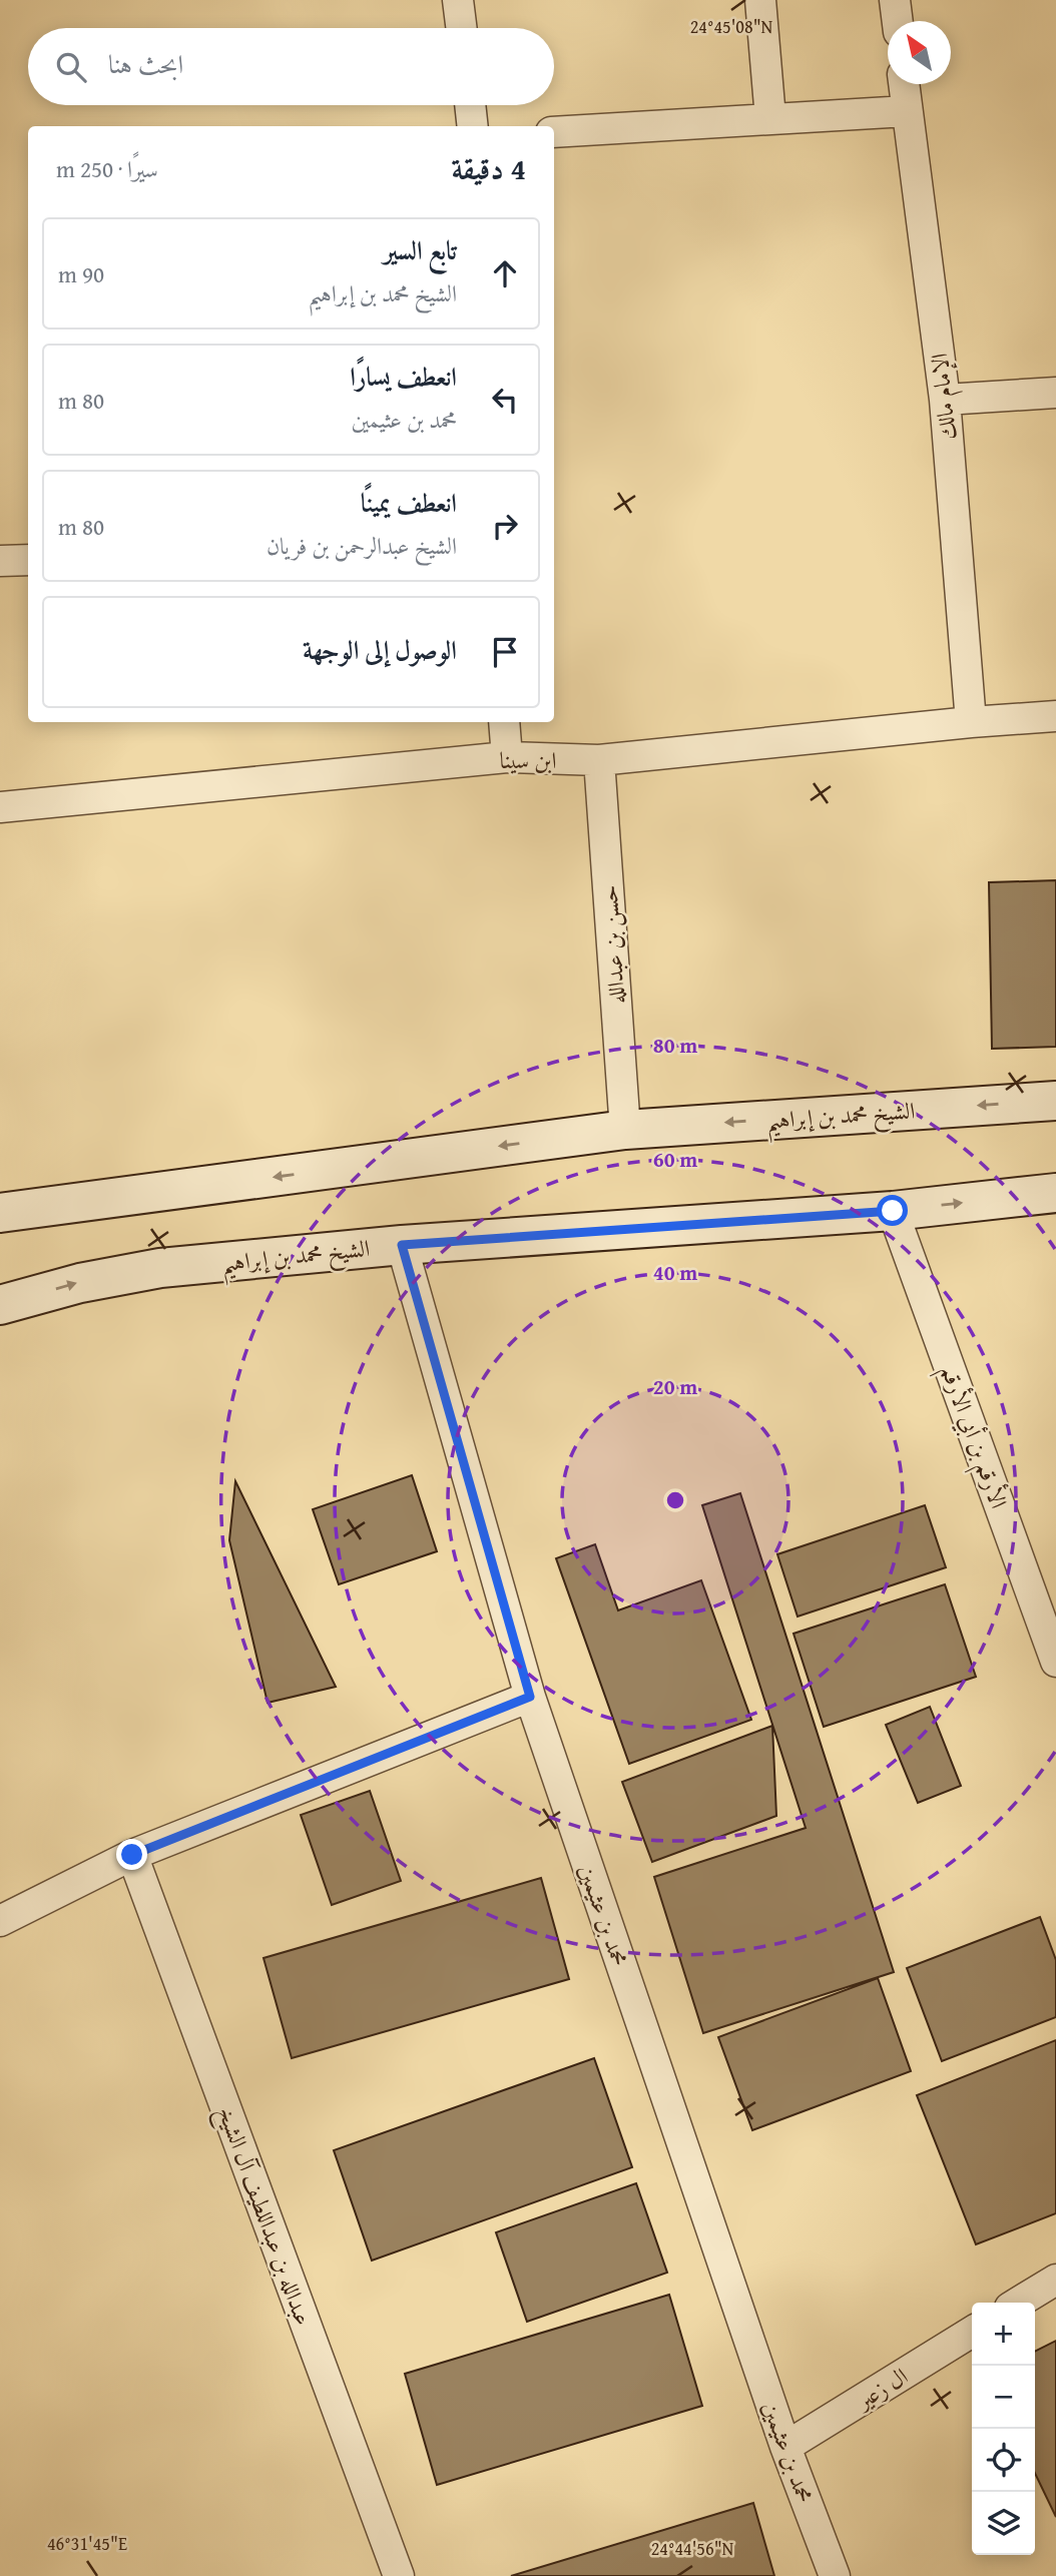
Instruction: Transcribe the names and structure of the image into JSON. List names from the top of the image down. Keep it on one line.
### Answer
{"streets":{"street":["الإمام مالك","ابن سينا","حسن بن عبدالله","الشيخ محمد بن إبراهيم","الأرقم بن أبي الأرقم","محمد بن عثيمين","عبدالله بن عبداللطيف آل الشيخ","ال زعير"]},"crossings":[["الإمام مالك","ابن سينا"],["ابن سينا","حسن بن عبدالله"],["حسن بن عبدالله","الشيخ محمد بن إبراهيم"],["الشيخ محمد بن إبراهيم","الأرقم بن أبي الأرقم"],["الشيخ محمد بن إبراهيم","محمد بن عثيمين"],["محمد بن عثيمين","ال زعير"]],"north":"top left","page":{"search":"ابحث هنا","heading":["4 دقيقة","سيرًا · 250 m"],"list":[["تابع السير","الشيخ محمد بن إبراهيم","90 m"],["انعطف يسارًا","محمد بن عثيمين","80 m"],["انعطف يمينًا","الشيخ عبدالرحمن بن فريان","80 m"],"الوصول إلى الوجهة"],"map_buttons":["+","−"]},"coordinates":["24°45'08\"N","46°31'45\"E","24°44'56\"N"],"rings":["80 m","60 m","40 m","20 m"]}
